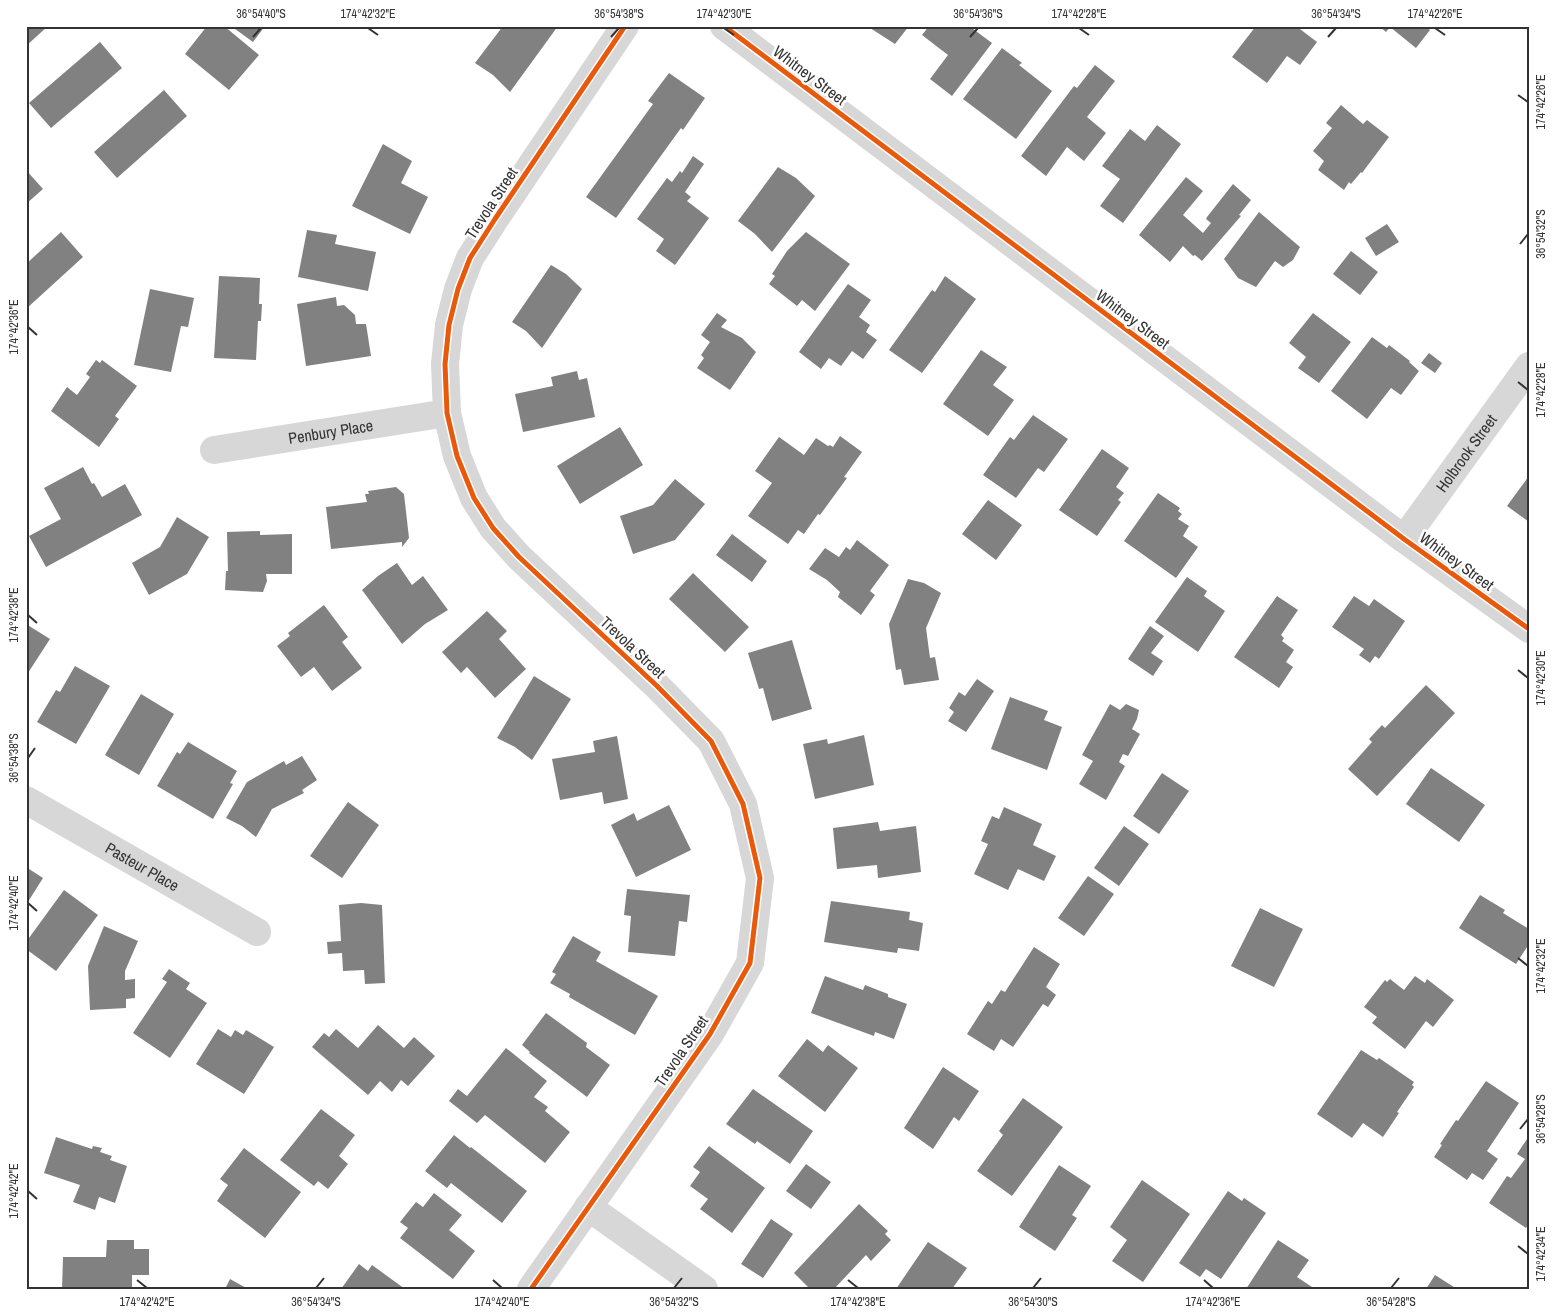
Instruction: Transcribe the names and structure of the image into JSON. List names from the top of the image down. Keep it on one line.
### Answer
{"streets":{"street":["Whitney Street","Trevola Street","Penbury Place","Holbrook Street","Pasteur Place"]},"crossings":[["Whitney Street","Holbrook Street"],["Trevola Street","Penbury Place"]],"coordinates":["36°54'40\"S","174°42'32\"E","36°54'38\"S","174°42'30\"E","36°54'36\"S","174°42'28\"E","36°54'34\"S","174°42'26\"E","36°54'32\"S","174°42'36\"E","174°42'38\"E","174°42'40\"E","36°54'28\"S","174°42'42\"E","174°42'34\"E","36°54'30\"S"]}
